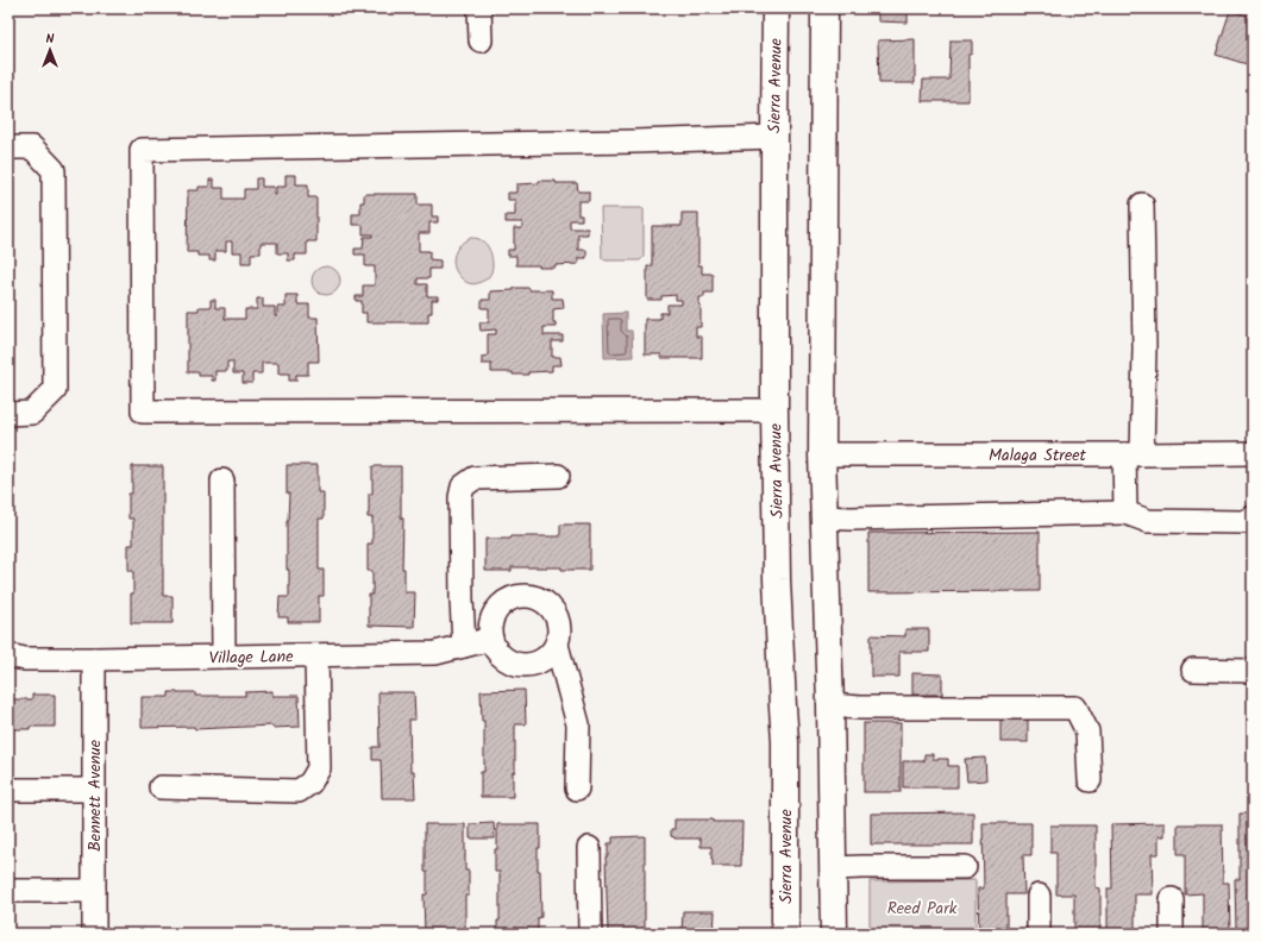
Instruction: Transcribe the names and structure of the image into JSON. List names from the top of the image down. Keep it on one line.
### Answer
{"streets":{"main road":["Sierra Avenue"],"street":["Malaga Street","Village Lane","Bennett Avenue"]},"crossings":[["Village Lane","Bennett Avenue"]],"parks":["Reed Park"],"north":"top"}
